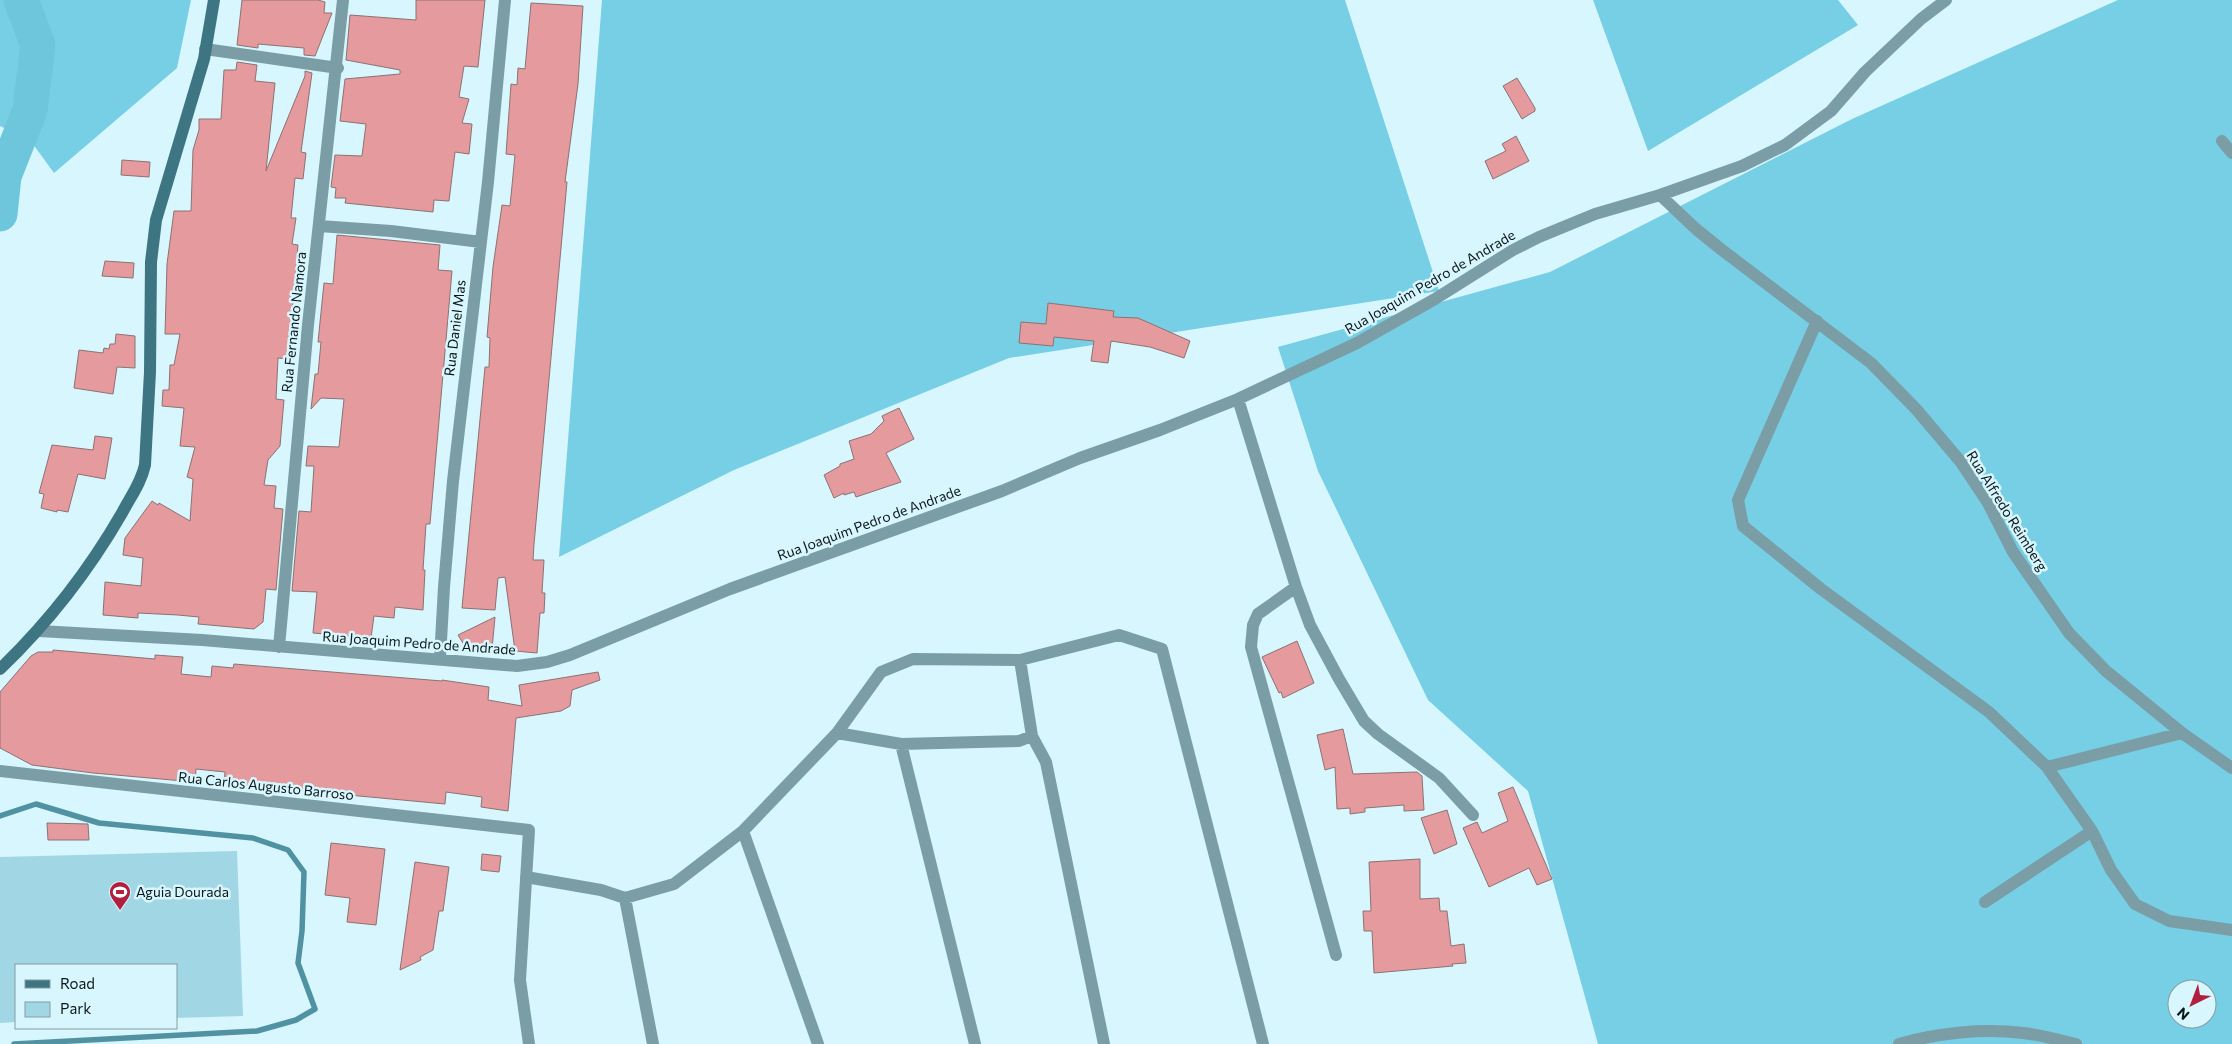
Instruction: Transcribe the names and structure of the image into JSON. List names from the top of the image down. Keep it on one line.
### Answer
{"streets":{"street":["Rua Joaquim Pedro de Andrade","Rua Fernando Namora","Rua Daniel Mas","Rua Alfredo Reimberg","Rua Carlos Augusto Barroso"]},"crossings":[["Rua Joaquim Pedro de Andrade","Rua Fernando Namora"],["Rua Joaquim Pedro de Andrade","Rua Daniel Mas"],["Rua Joaquim Pedro de Andrade","Rua Alfredo Reimberg"]],"places":{"sports":["Aguia Dourada"]},"legend":["Road","Park"],"north":"bottom left"}
